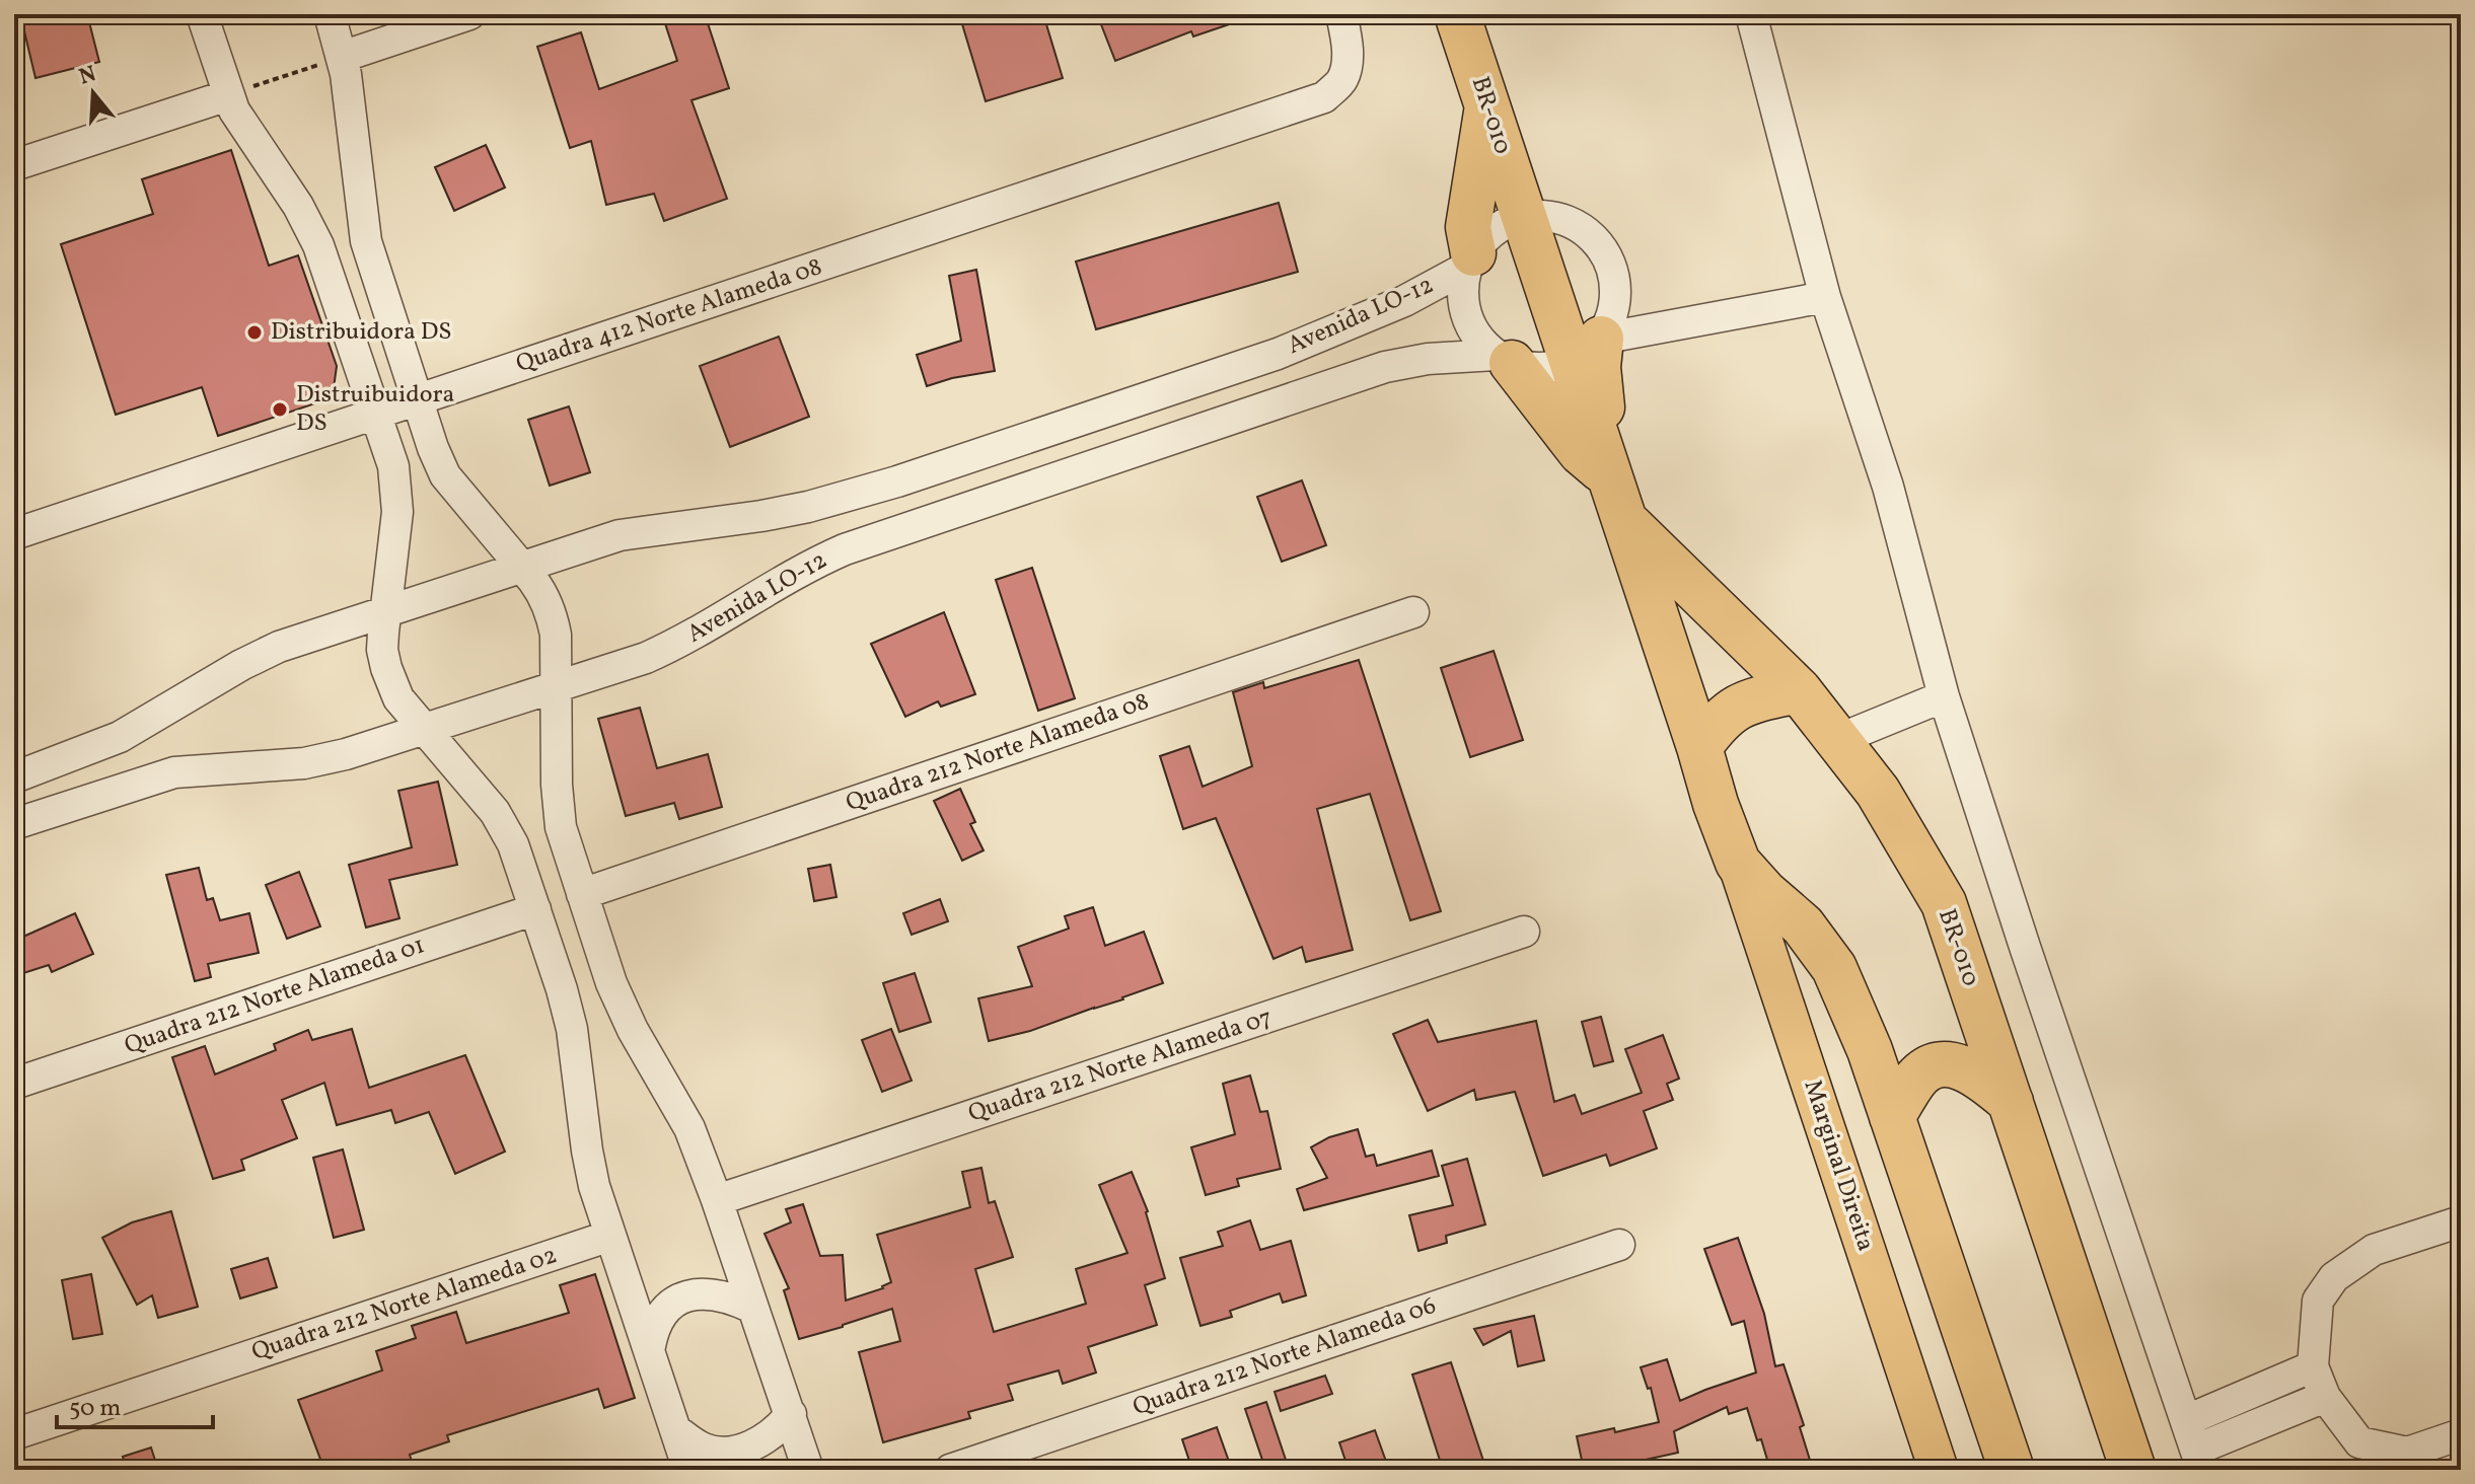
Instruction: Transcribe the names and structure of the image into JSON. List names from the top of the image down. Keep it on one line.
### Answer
{"streets":{"highway":["BR-010"],"main road":["Marginal Direita"],"street":["Quadra 412 Norte Alameda 08","Avenida LO-12","Quadra 212 Norte Alameda 08","Quadra 212 Norte Alameda 01","Quadra 212 Norte Alameda 07","Quadra 212 Norte Alameda 02","Quadra 212 Norte Alameda 06"]},"crossings":[["BR-010","Avenida LO-12"]],"places":["Distribuidora DS","Distruibuidora DS"],"scale_bar":"50 m","north":"top"}
